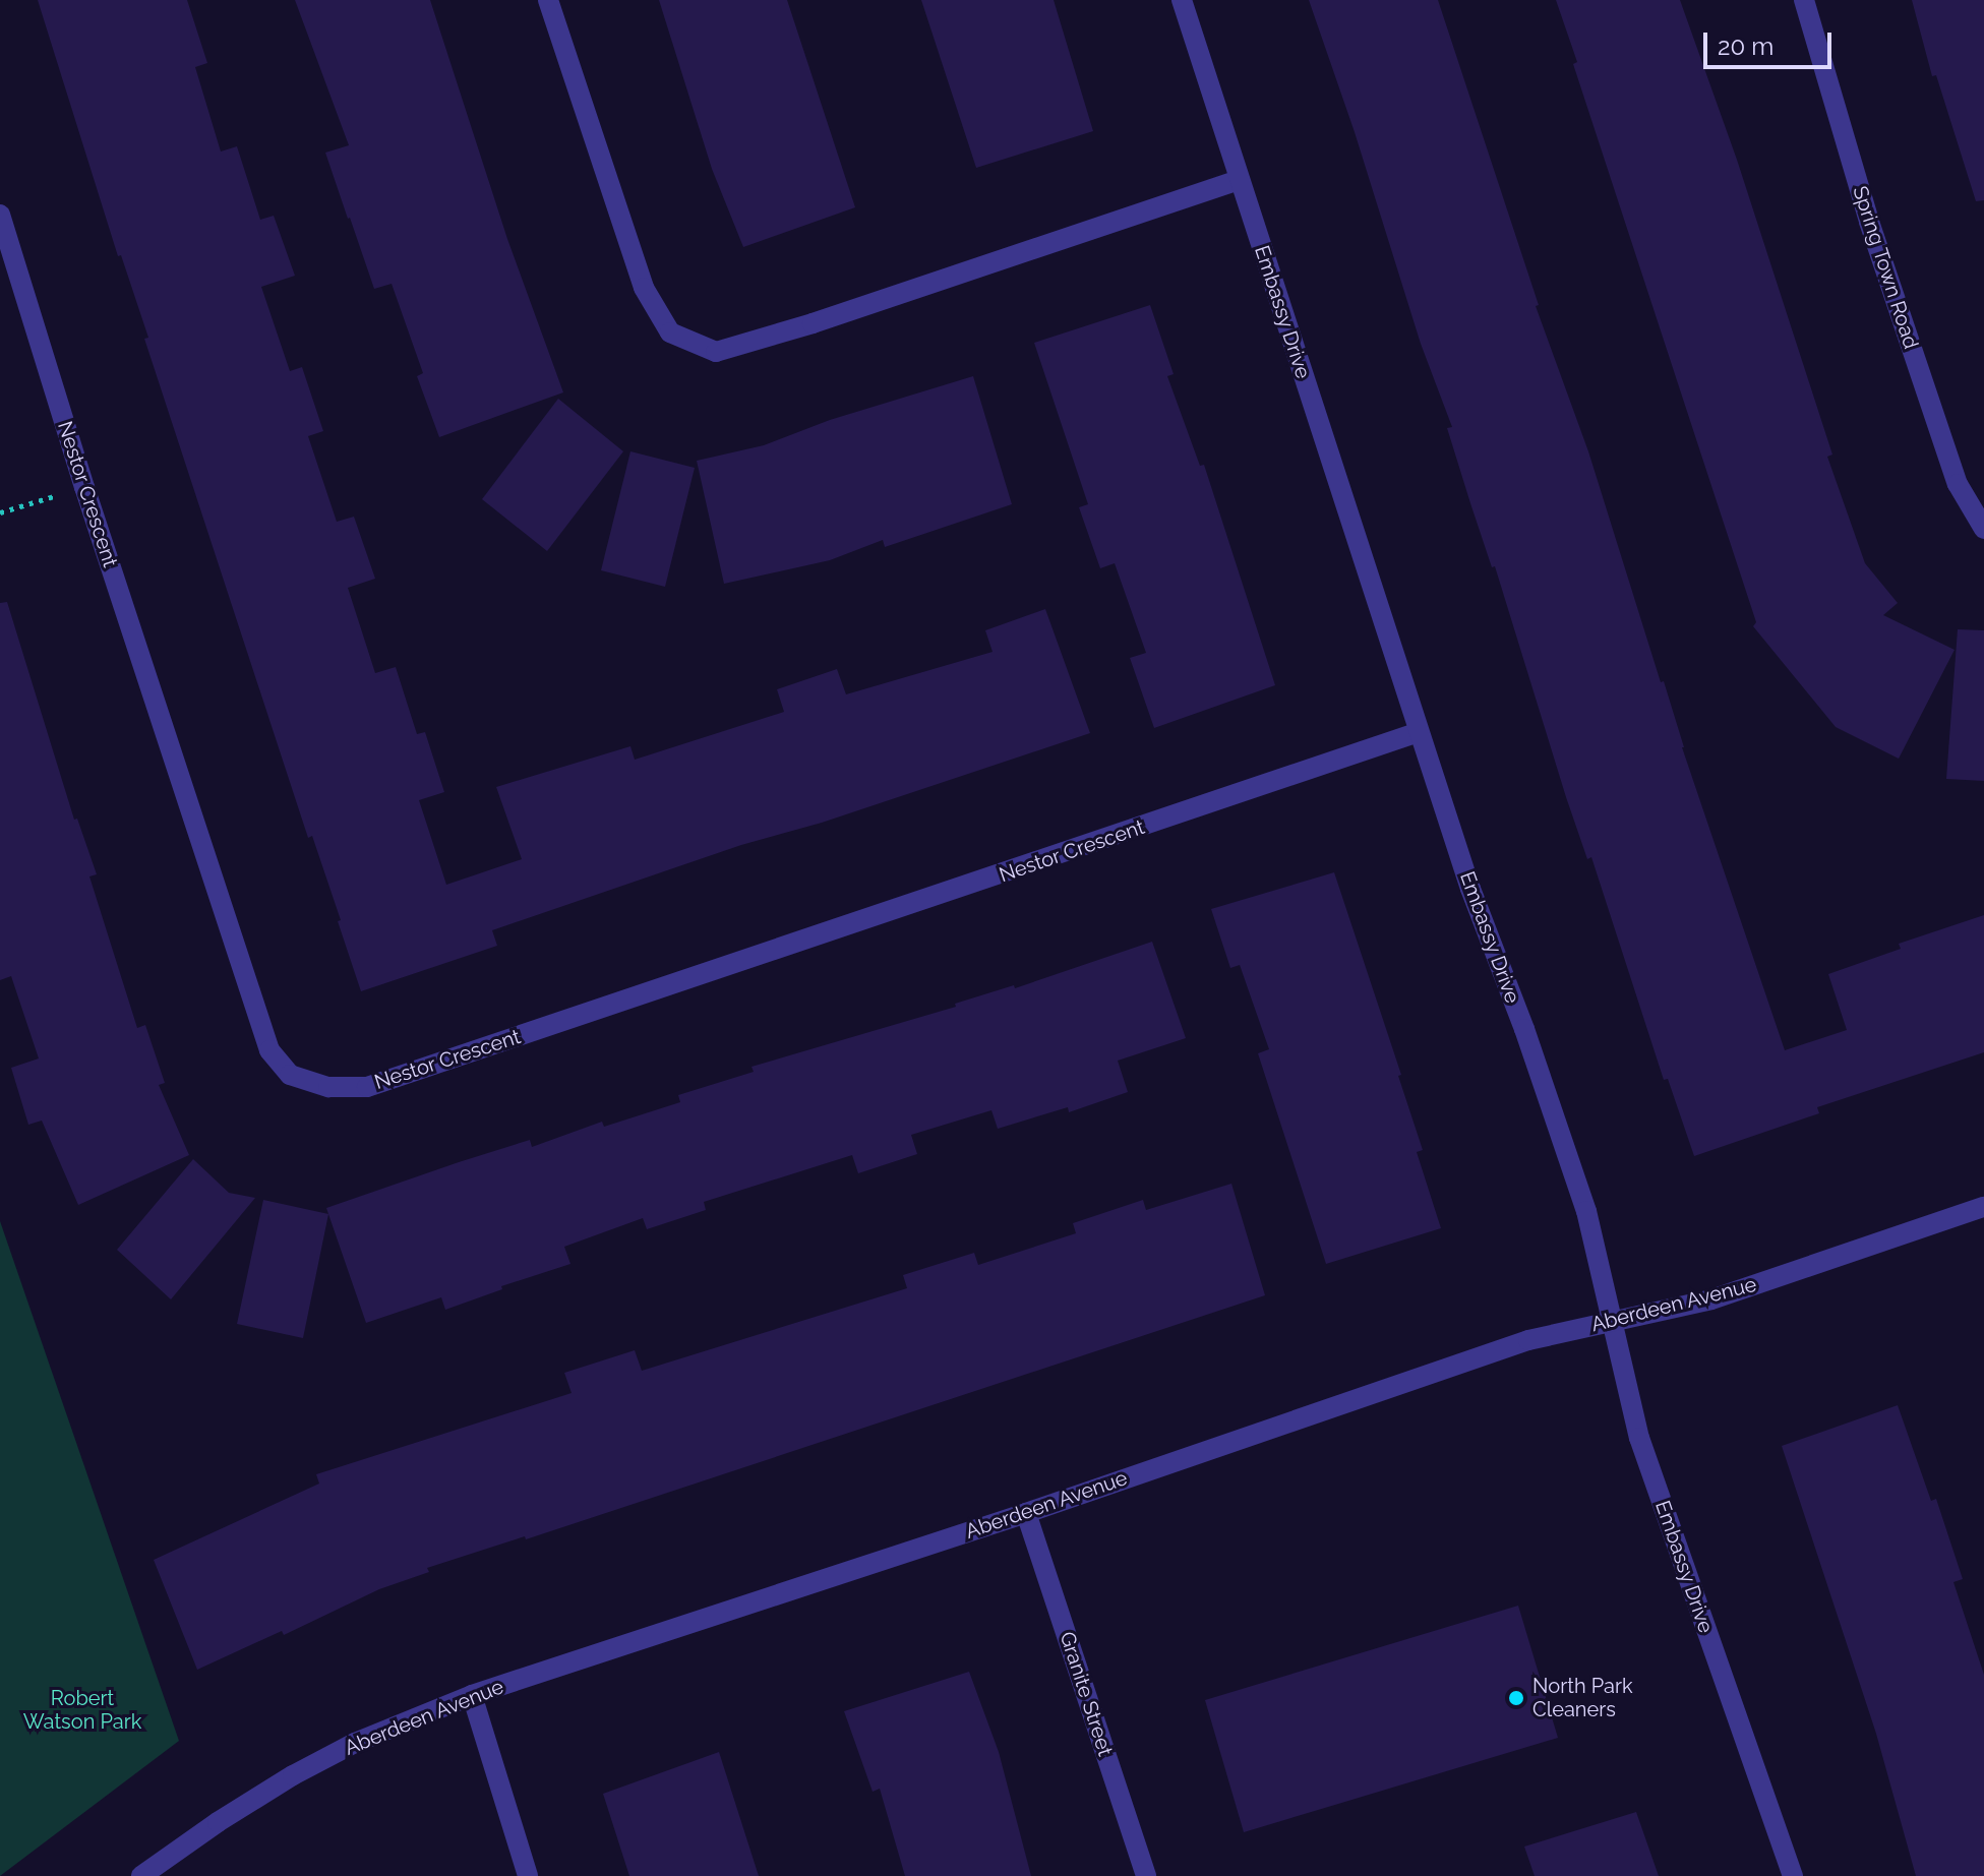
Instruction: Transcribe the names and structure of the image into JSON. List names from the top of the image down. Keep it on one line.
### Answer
{"streets":{"street":["Spring Town Road","Embassy Drive","Nestor Crescent","Aberdeen Avenue","Granite Street"]},"crossings":[["Embassy Drive","Nestor Crescent"],["Embassy Drive","Aberdeen Avenue"],["Aberdeen Avenue","Granite Street"]],"parks":["Robert Watson Park"],"places":["North Park Cleaners"],"scale_bar":"20 m"}
